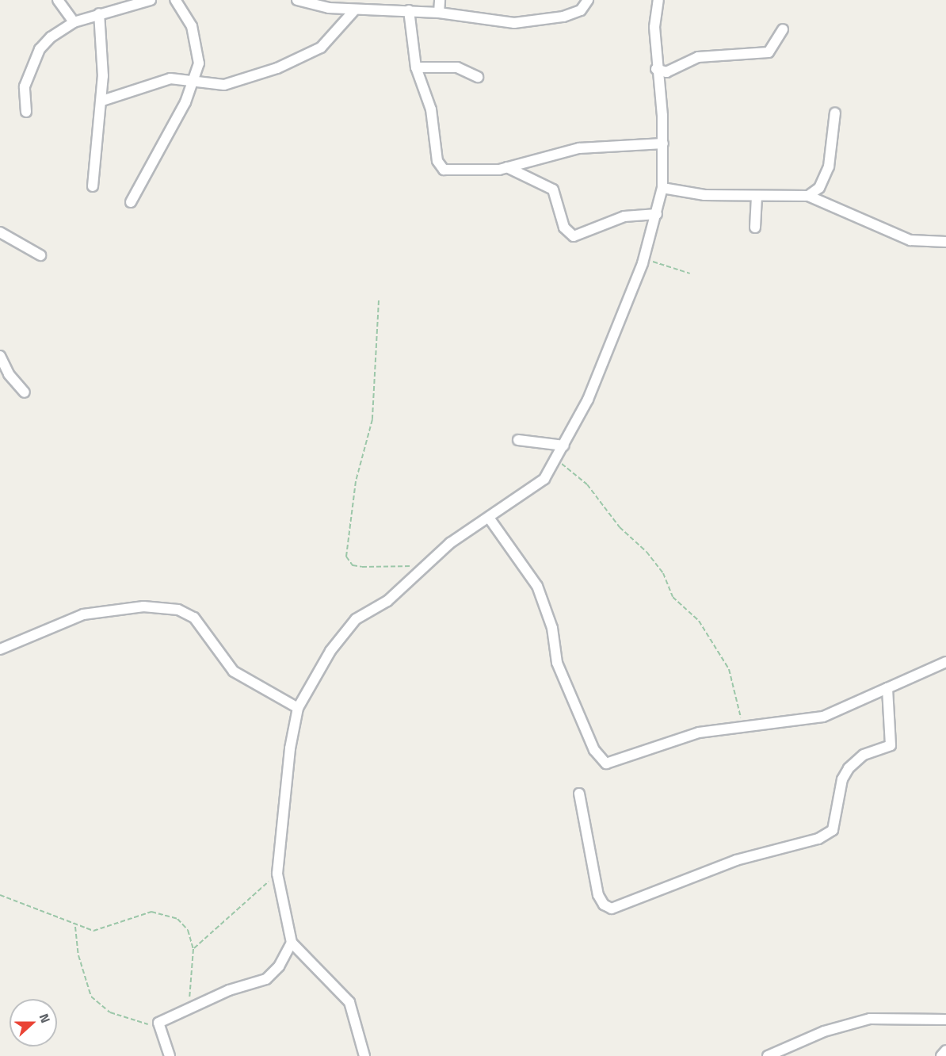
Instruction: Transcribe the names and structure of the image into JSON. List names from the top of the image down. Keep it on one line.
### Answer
{"north":"right"}
